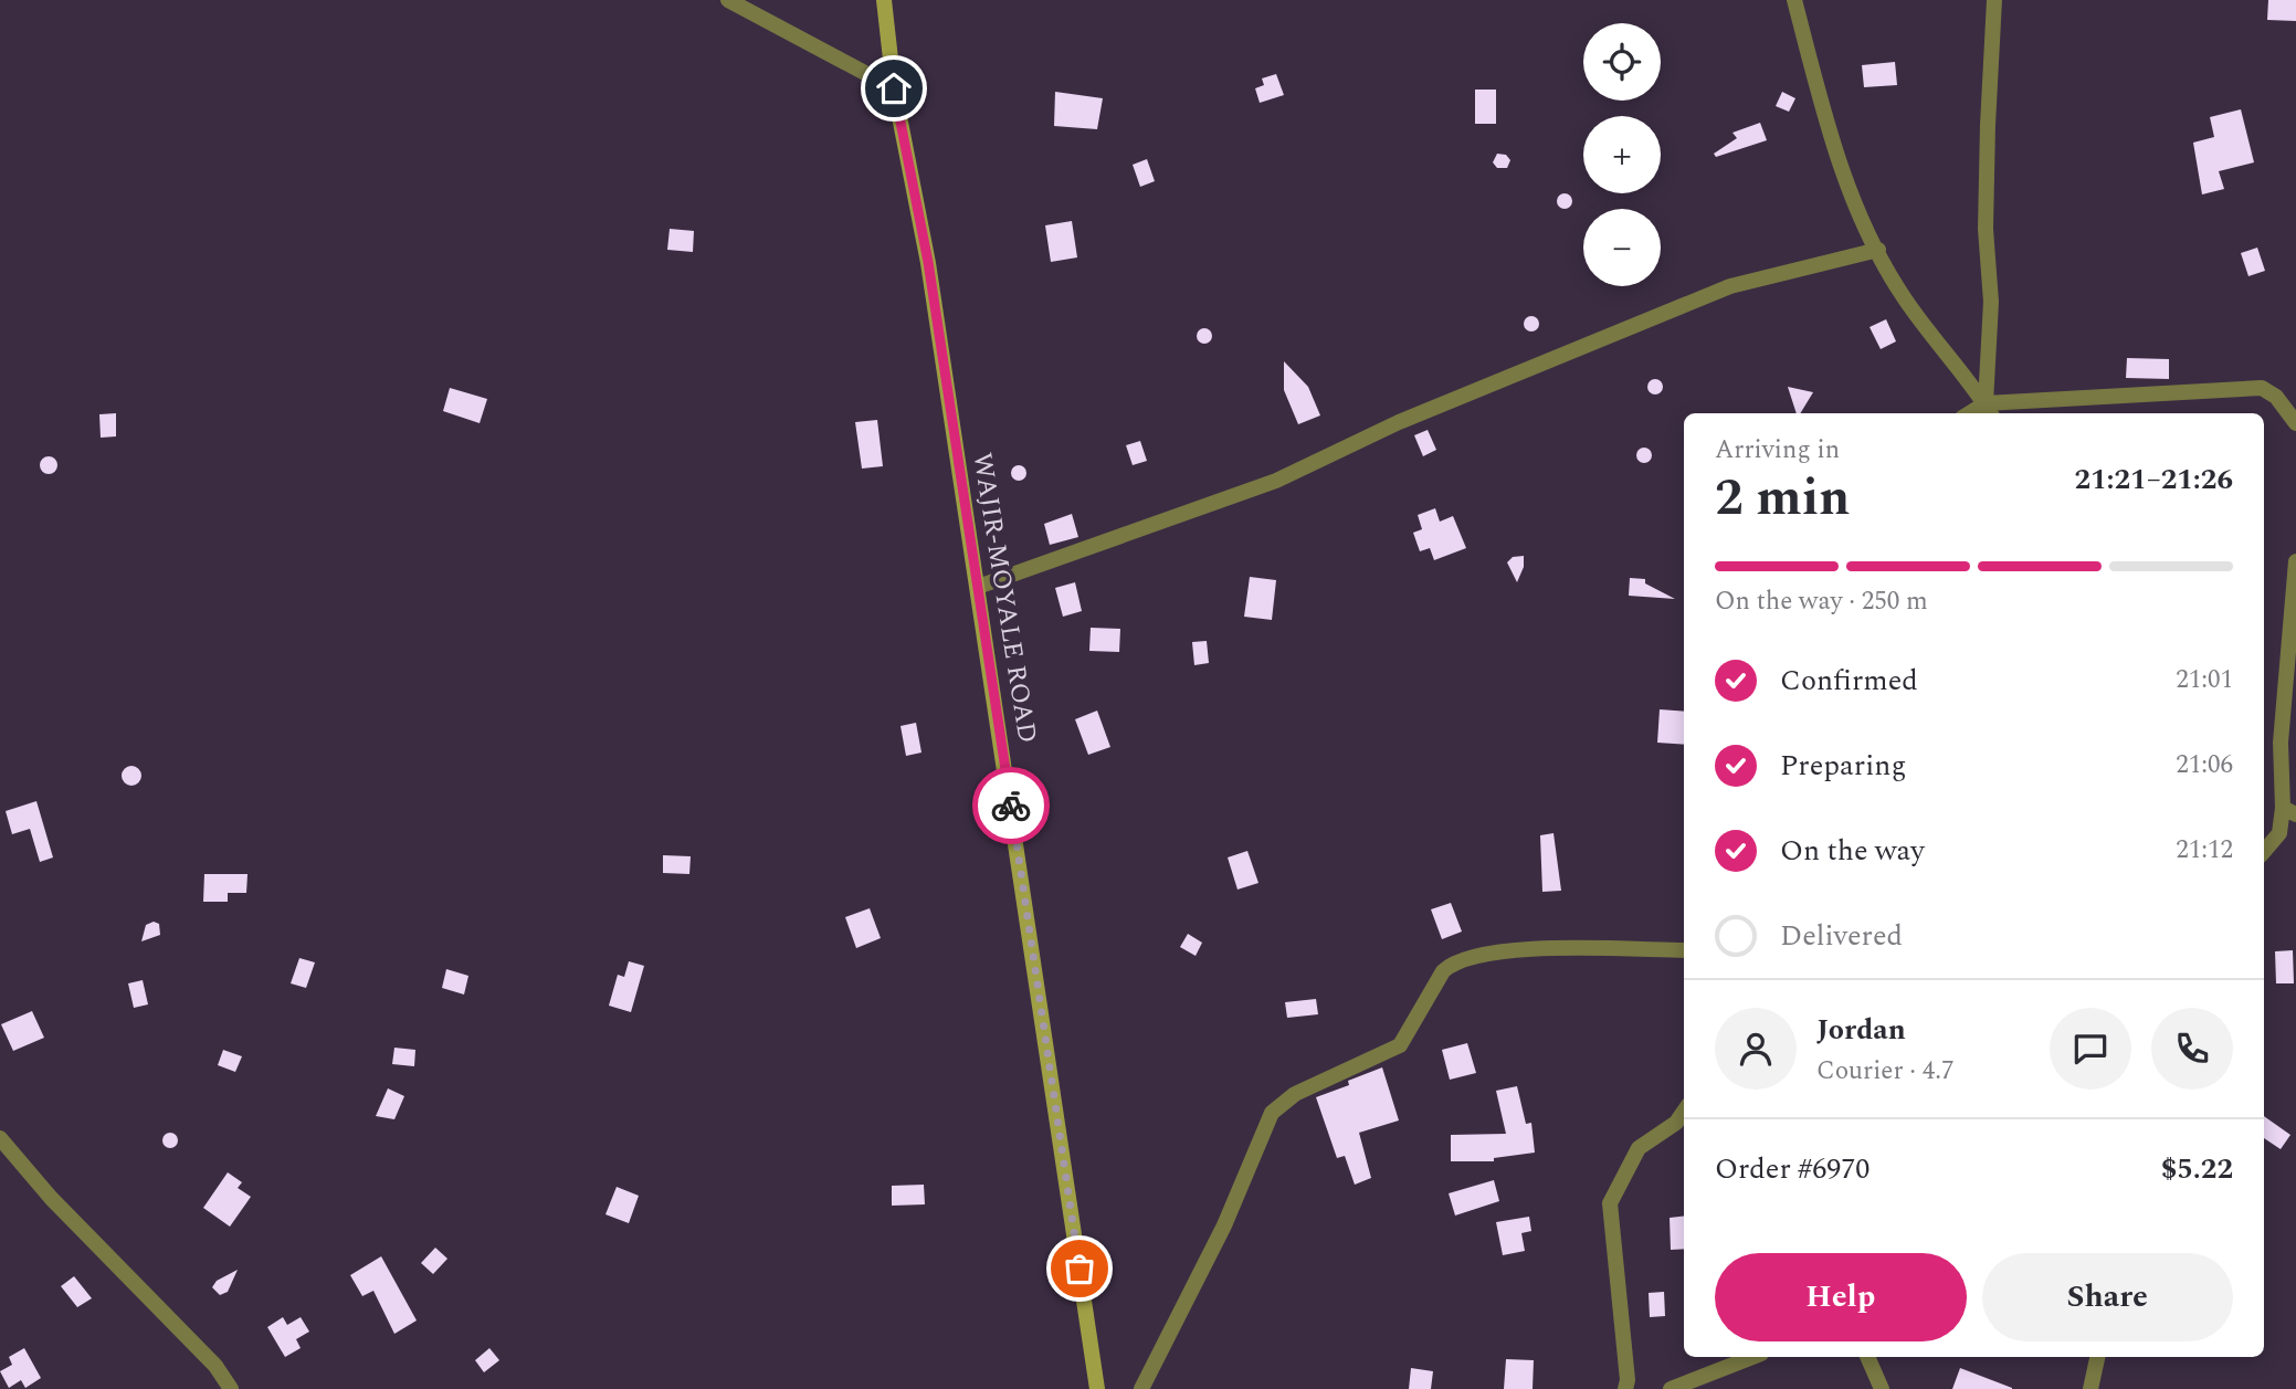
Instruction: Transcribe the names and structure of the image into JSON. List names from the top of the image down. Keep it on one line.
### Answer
{"streets":{"main road":["WAJIR-MOYALE ROAD"]},"page":{"map_buttons":["+","−"],"heading":["2 min","Arriving in","21:21–21:26"],"panel":["Jordan","Courier · 4.7","Order #6970","$5.22"],"bar":"On the way · 250 m","list":[["Confirmed","21:01"],["Preparing","21:06"],["On the way","21:12"],"Delivered"],"buttons":["Help","Share"]}}
